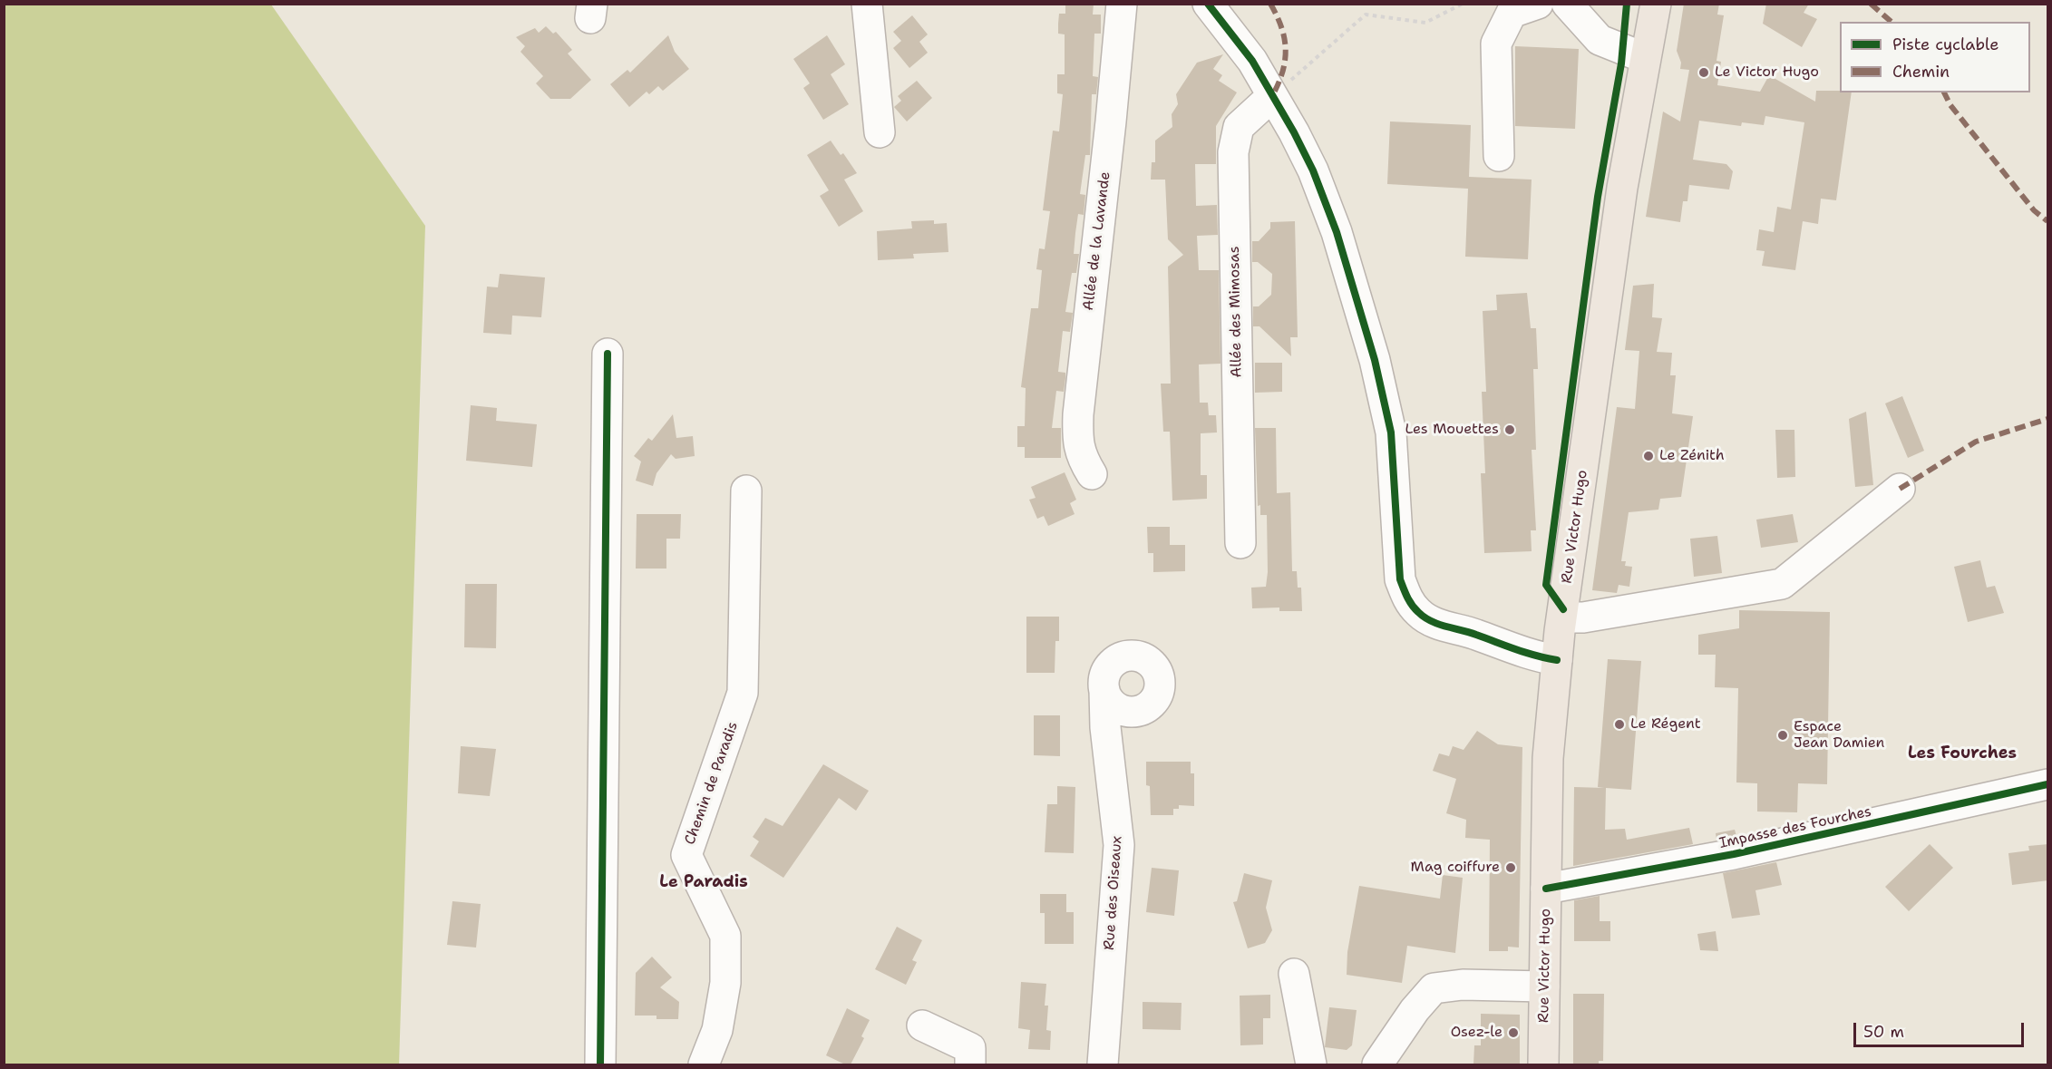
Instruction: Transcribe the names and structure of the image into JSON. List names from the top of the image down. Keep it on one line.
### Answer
{"streets":{"main road":["Rue Victor Hugo"],"street":["Allée de la Lavande","Allée des Mimosas","Chemin de Paradis","Impasse des Fourches","Rue des Oiseaux"]},"crossings":[["Rue Victor Hugo","Impasse des Fourches"]],"districts":["Les Fourches","Le Paradis"],"places":["Le Victor Hugo","Les Mouettes","Le Zénith","Le Régent","Espace Jean Damien","Mag coiffure","Osez-le"],"legend":["Piste cyclable","Chemin"],"scale_bar":"50 m"}
